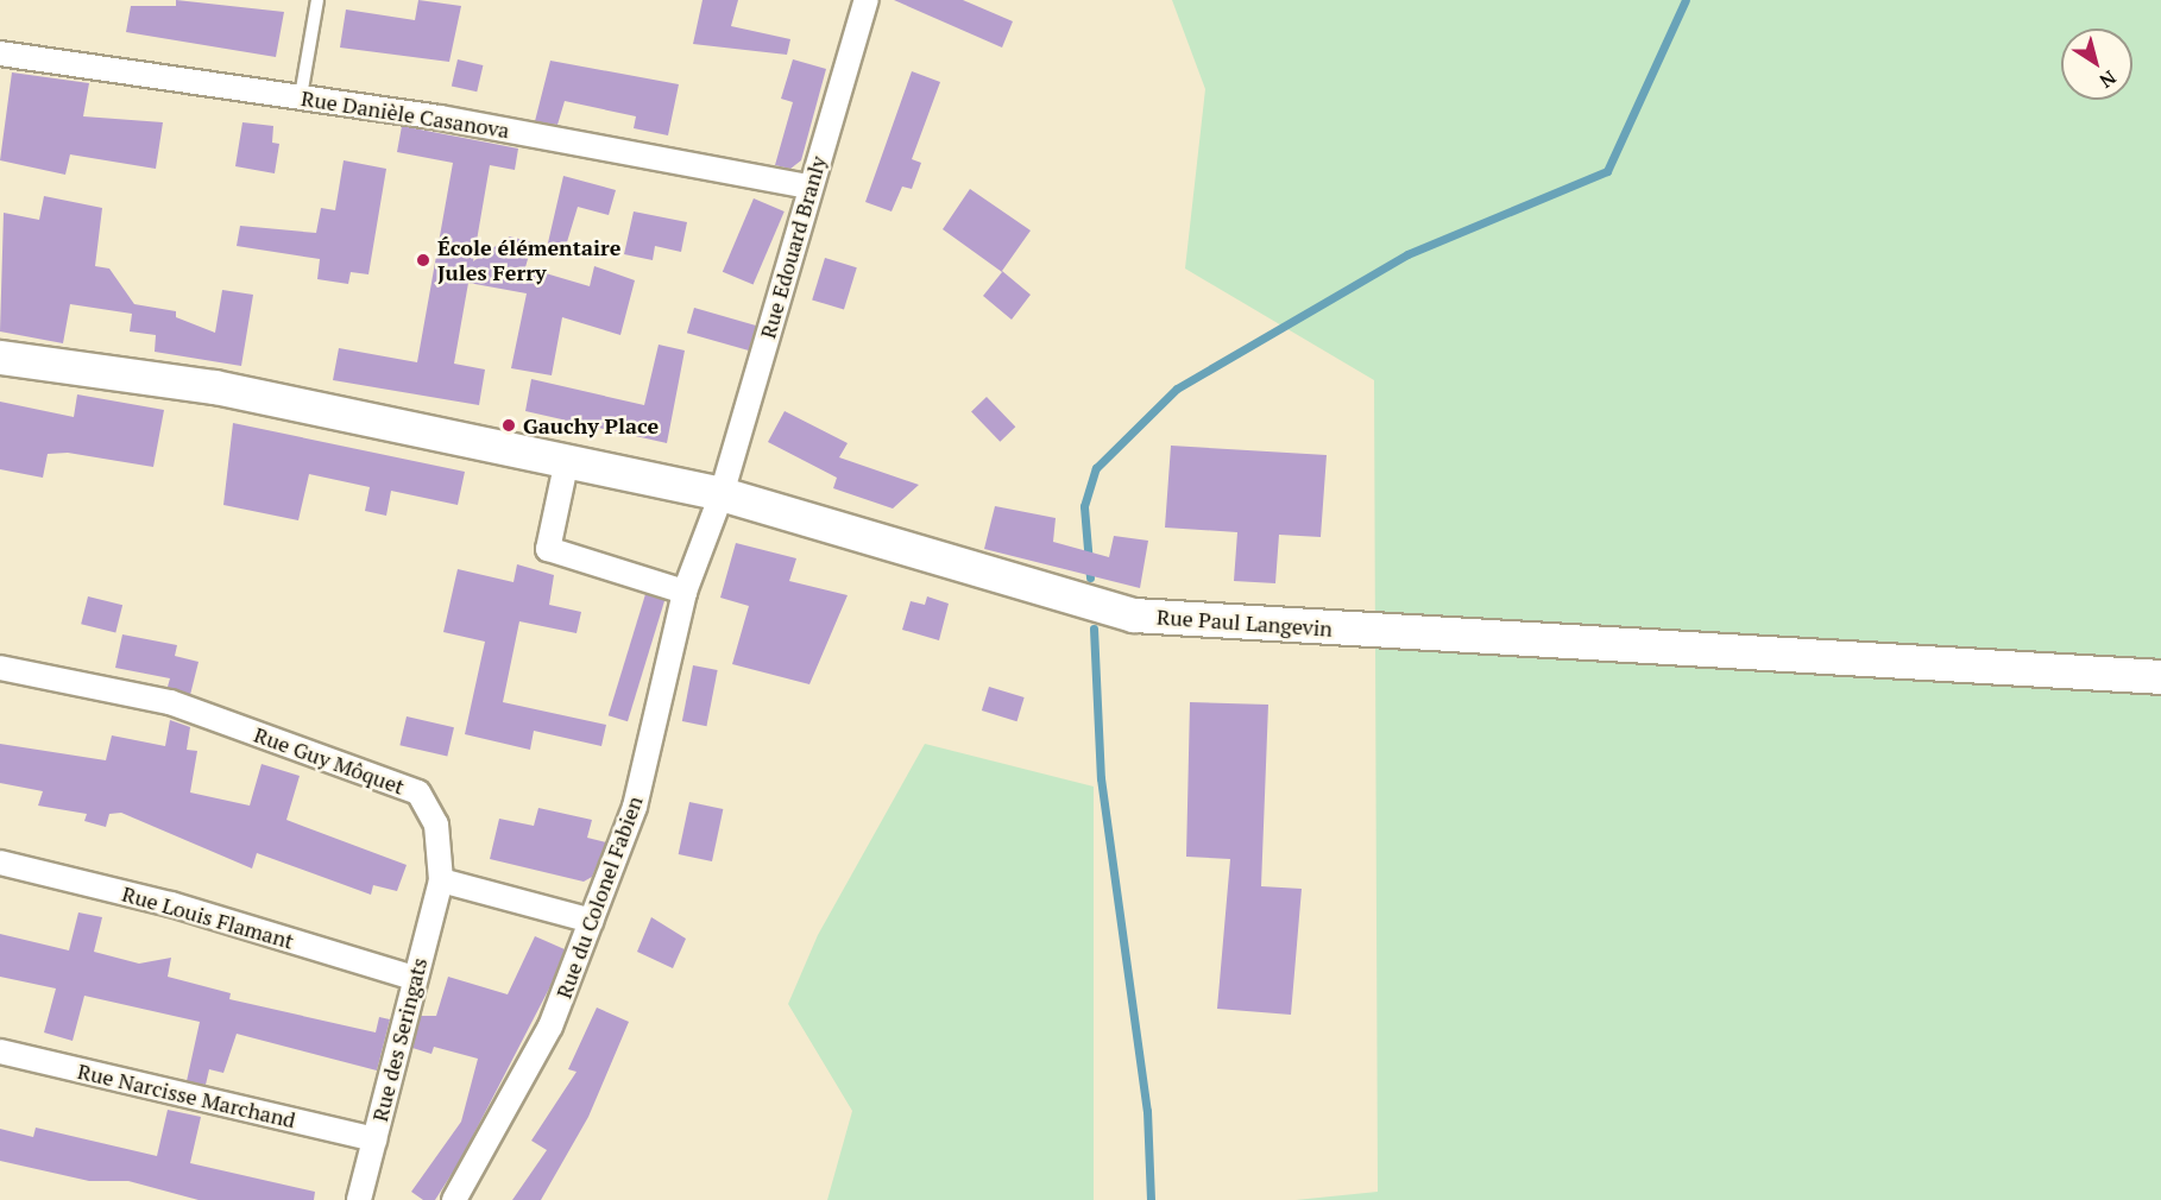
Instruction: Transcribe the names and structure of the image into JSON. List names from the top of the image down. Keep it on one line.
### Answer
{"streets":{"main road":["Rue Paul Langevin"],"street":["Rue Danièle Casanova","Rue Edouard Branly","Rue Guy Môquet","Rue du Colonel Fabien","Rue Louis Flamant","Rue des Seringats","Rue Narcisse Marchand"]},"crossings":[["Rue Danièle Casanova","Rue Edouard Branly"],["Rue Edouard Branly","Rue Paul Langevin"],["Rue Edouard Branly","Rue du Colonel Fabien"],["Rue Paul Langevin","Rue du Colonel Fabien"],["Rue Guy Môquet","Rue des Seringats"],["Rue Louis Flamant","Rue des Seringats"],["Rue des Seringats","Rue Narcisse Marchand"]],"places":["École élémentaire Jules Ferry","Gauchy Place"],"north":"bottom right"}
